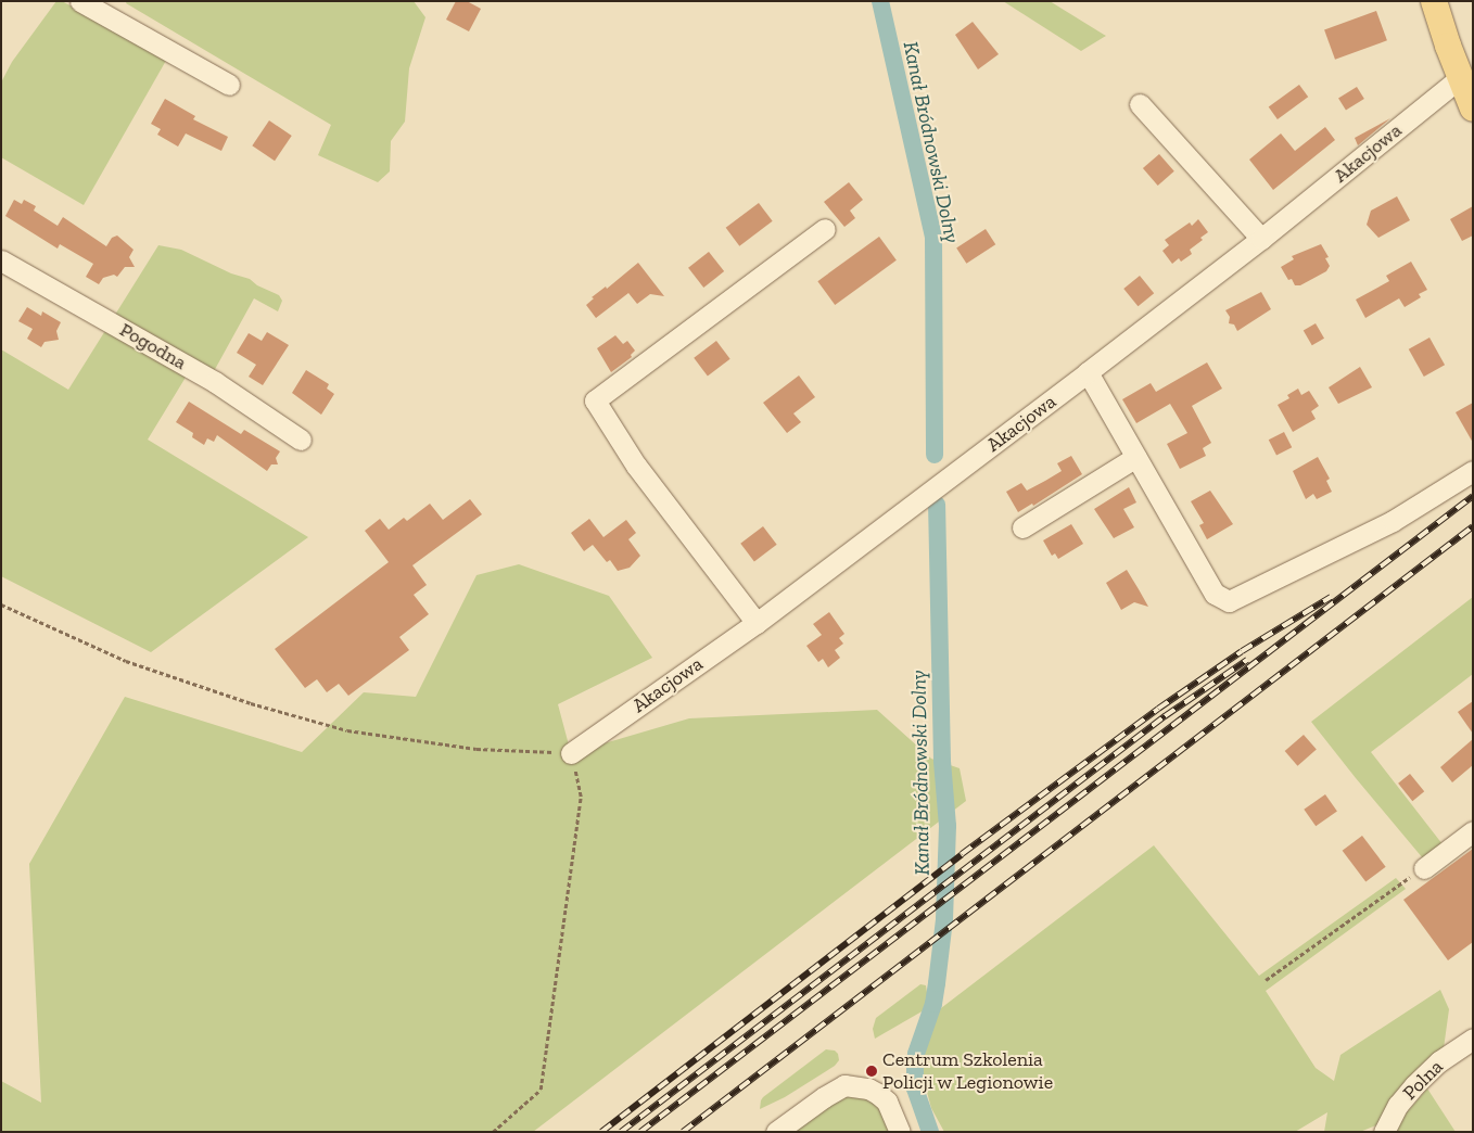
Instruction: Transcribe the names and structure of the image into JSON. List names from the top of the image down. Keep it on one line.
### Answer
{"streets":{"street":["Akacjowa","Pogodna","Polna"]},"water":["Kanał Bródnowski Dolny"],"places":["Centrum Szkolenia Policji w Legionowie"]}
